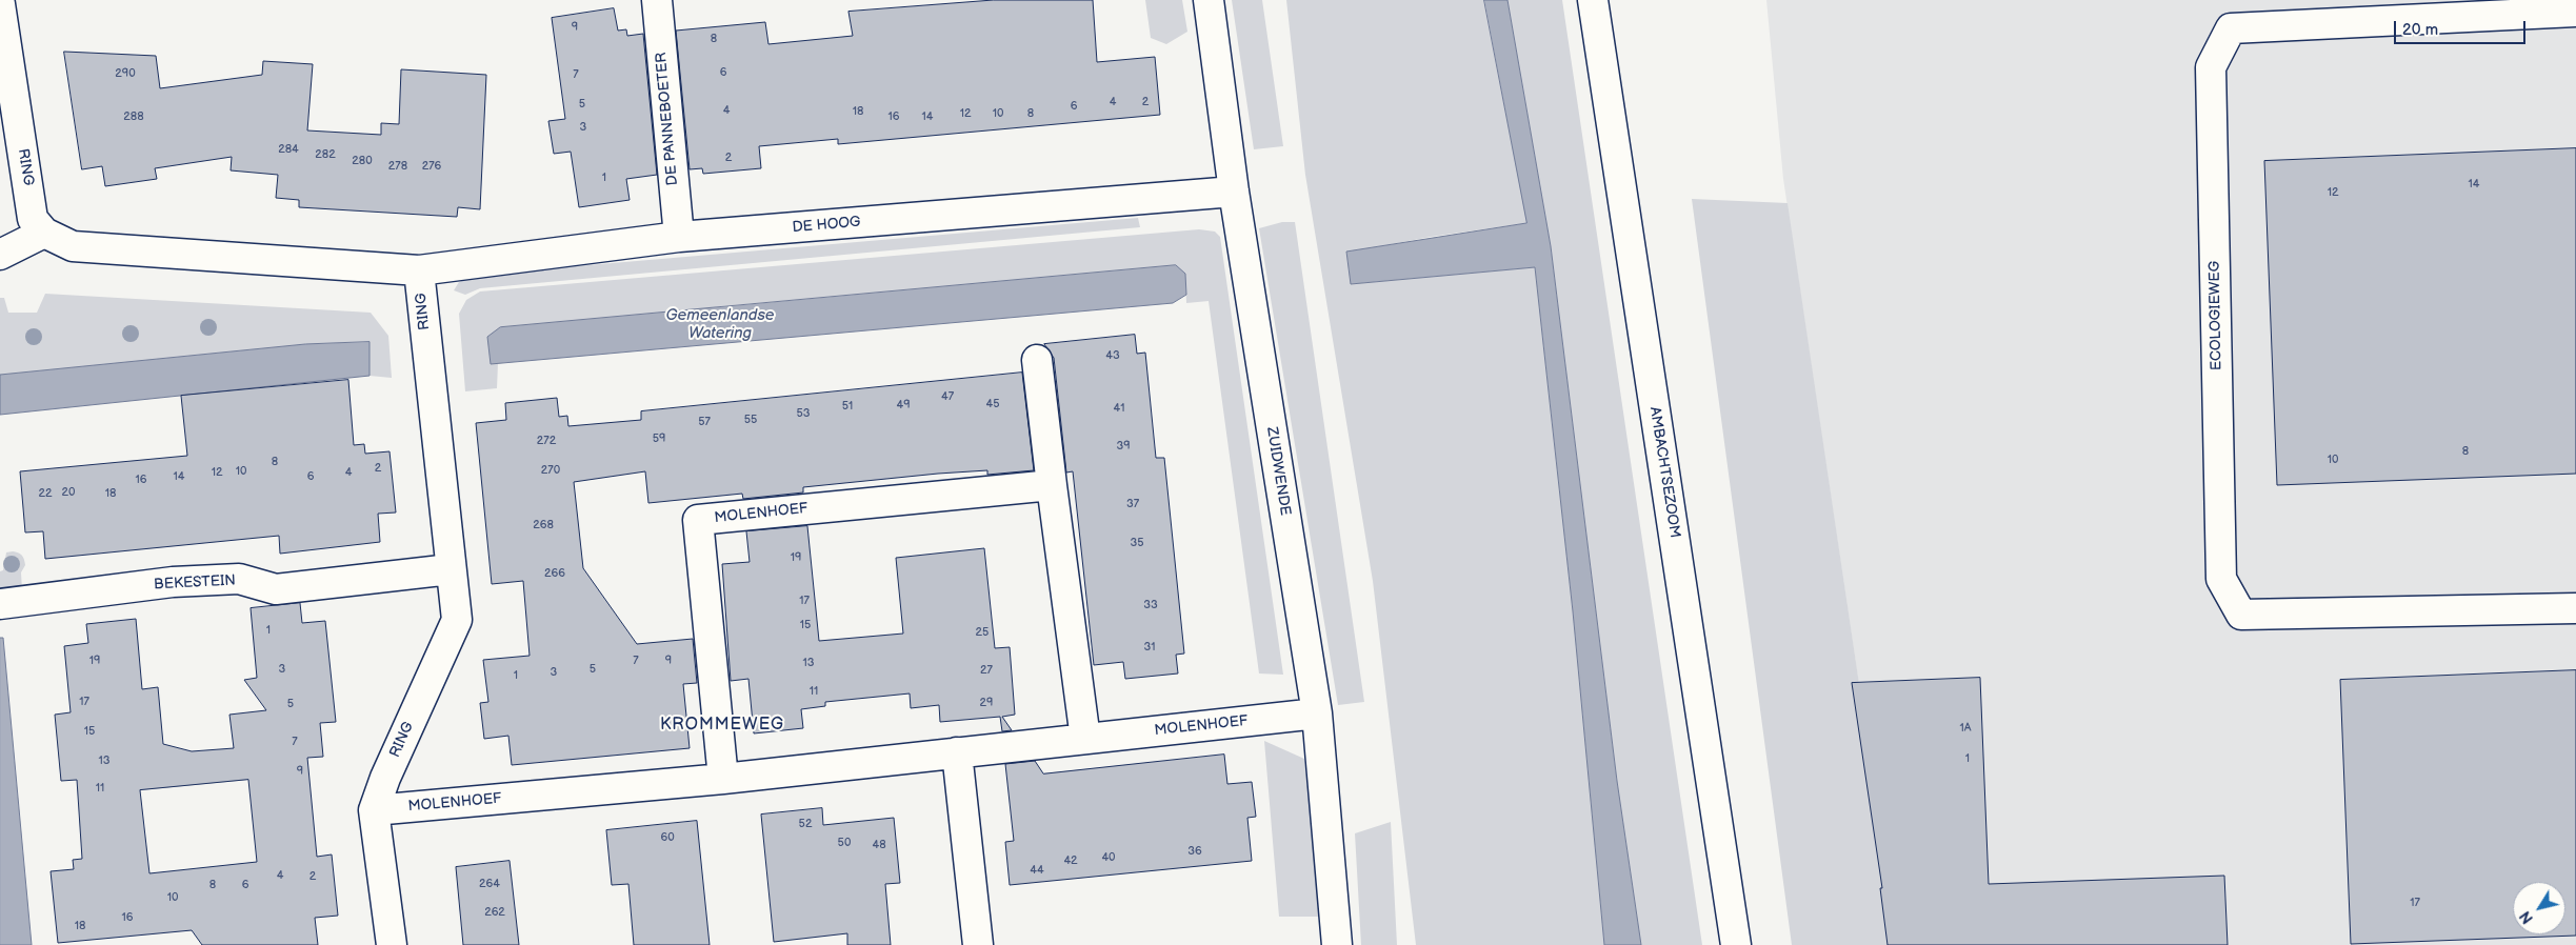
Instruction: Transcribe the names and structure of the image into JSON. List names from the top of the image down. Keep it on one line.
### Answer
{"streets":{"street":["DE PANNEBOETER","RING","DE HOOG","ECOLOGIEWEG","ZUIDWENDE","AMBACHTSEZOOM","MOLENHOEF","BEKESTEIN"]},"crossings":[["DE PANNEBOETER","DE HOOG"],["RING","DE HOOG"],["RING","MOLENHOEF"],["RING","BEKESTEIN"],["DE HOOG","ZUIDWENDE"],["ZUIDWENDE","MOLENHOEF"]],"districts":["KROMMEWEG"],"water":["Gemeenlandse Watering"],"house_numbers":["9","8","6","290","7","4","2","5","6","4","18","12","10","8","288","16","14","3","284","282","2","280","278","276","1","14","12","43","47","45","49","51","41","53","55","57","59","272","39","8","10","8","2","270","10","12","4","14","6","16","20","22","18","37","268","35","19","266","17","33","15","1","25","31","19","7","9","13","3","5","27","3","1","11","17","29","5","1A","15","7","1","13","9","11","52","60","50","48","36","40","42","44","4","2","264","8","6","10","17","262","16","18"],"scale_bar":"20 m","north":"bottom left"}
